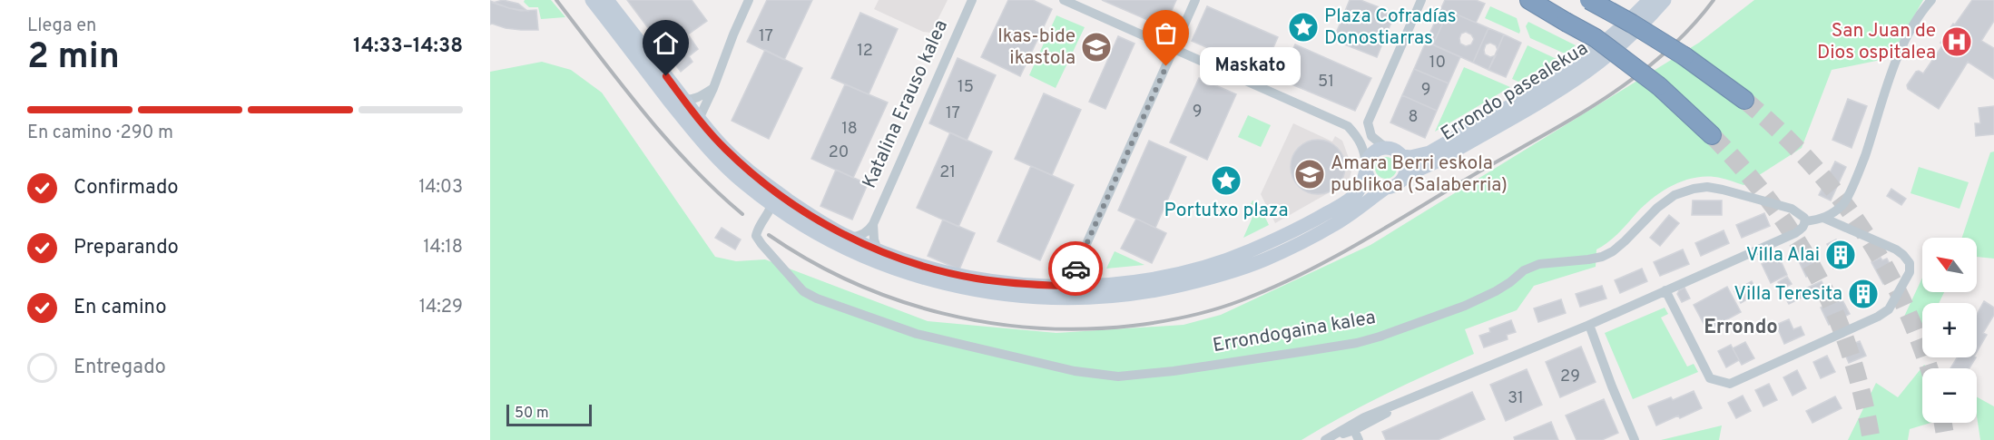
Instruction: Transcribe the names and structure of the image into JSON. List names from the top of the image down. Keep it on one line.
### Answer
{"streets":{"main road":["Errondo pasealekua"],"street":["Katalina Erauso kalea","Errondogaina kalea"]},"districts":["Errondo"],"places":{"place":["Plaza Cofradías Donostiarras","Portutxo plaza"],"hospital":["San Juan de Dios ospitalea"],"school or university":["Ikas-bide ikastola","Amara Berri eskola publikoa (Salaberria)"],"other":["Maskato"],"building":["Villa Alai","Villa Teresita"]},"house_numbers":["17","12","10","51","15","9","9","17","8","18","20","21","29","31"],"scale_bar":"50 m","north":"top left","page":{"heading":["2 min","Llega en","14:33–14:38"],"bubble":"Maskato","bar":"En camino · 290 m","list":[["Confirmado","14:03"],["Preparando","14:18"],["En camino","14:29"],"Entregado"],"map_buttons":["+","−"],"scale":"50 m"}}
